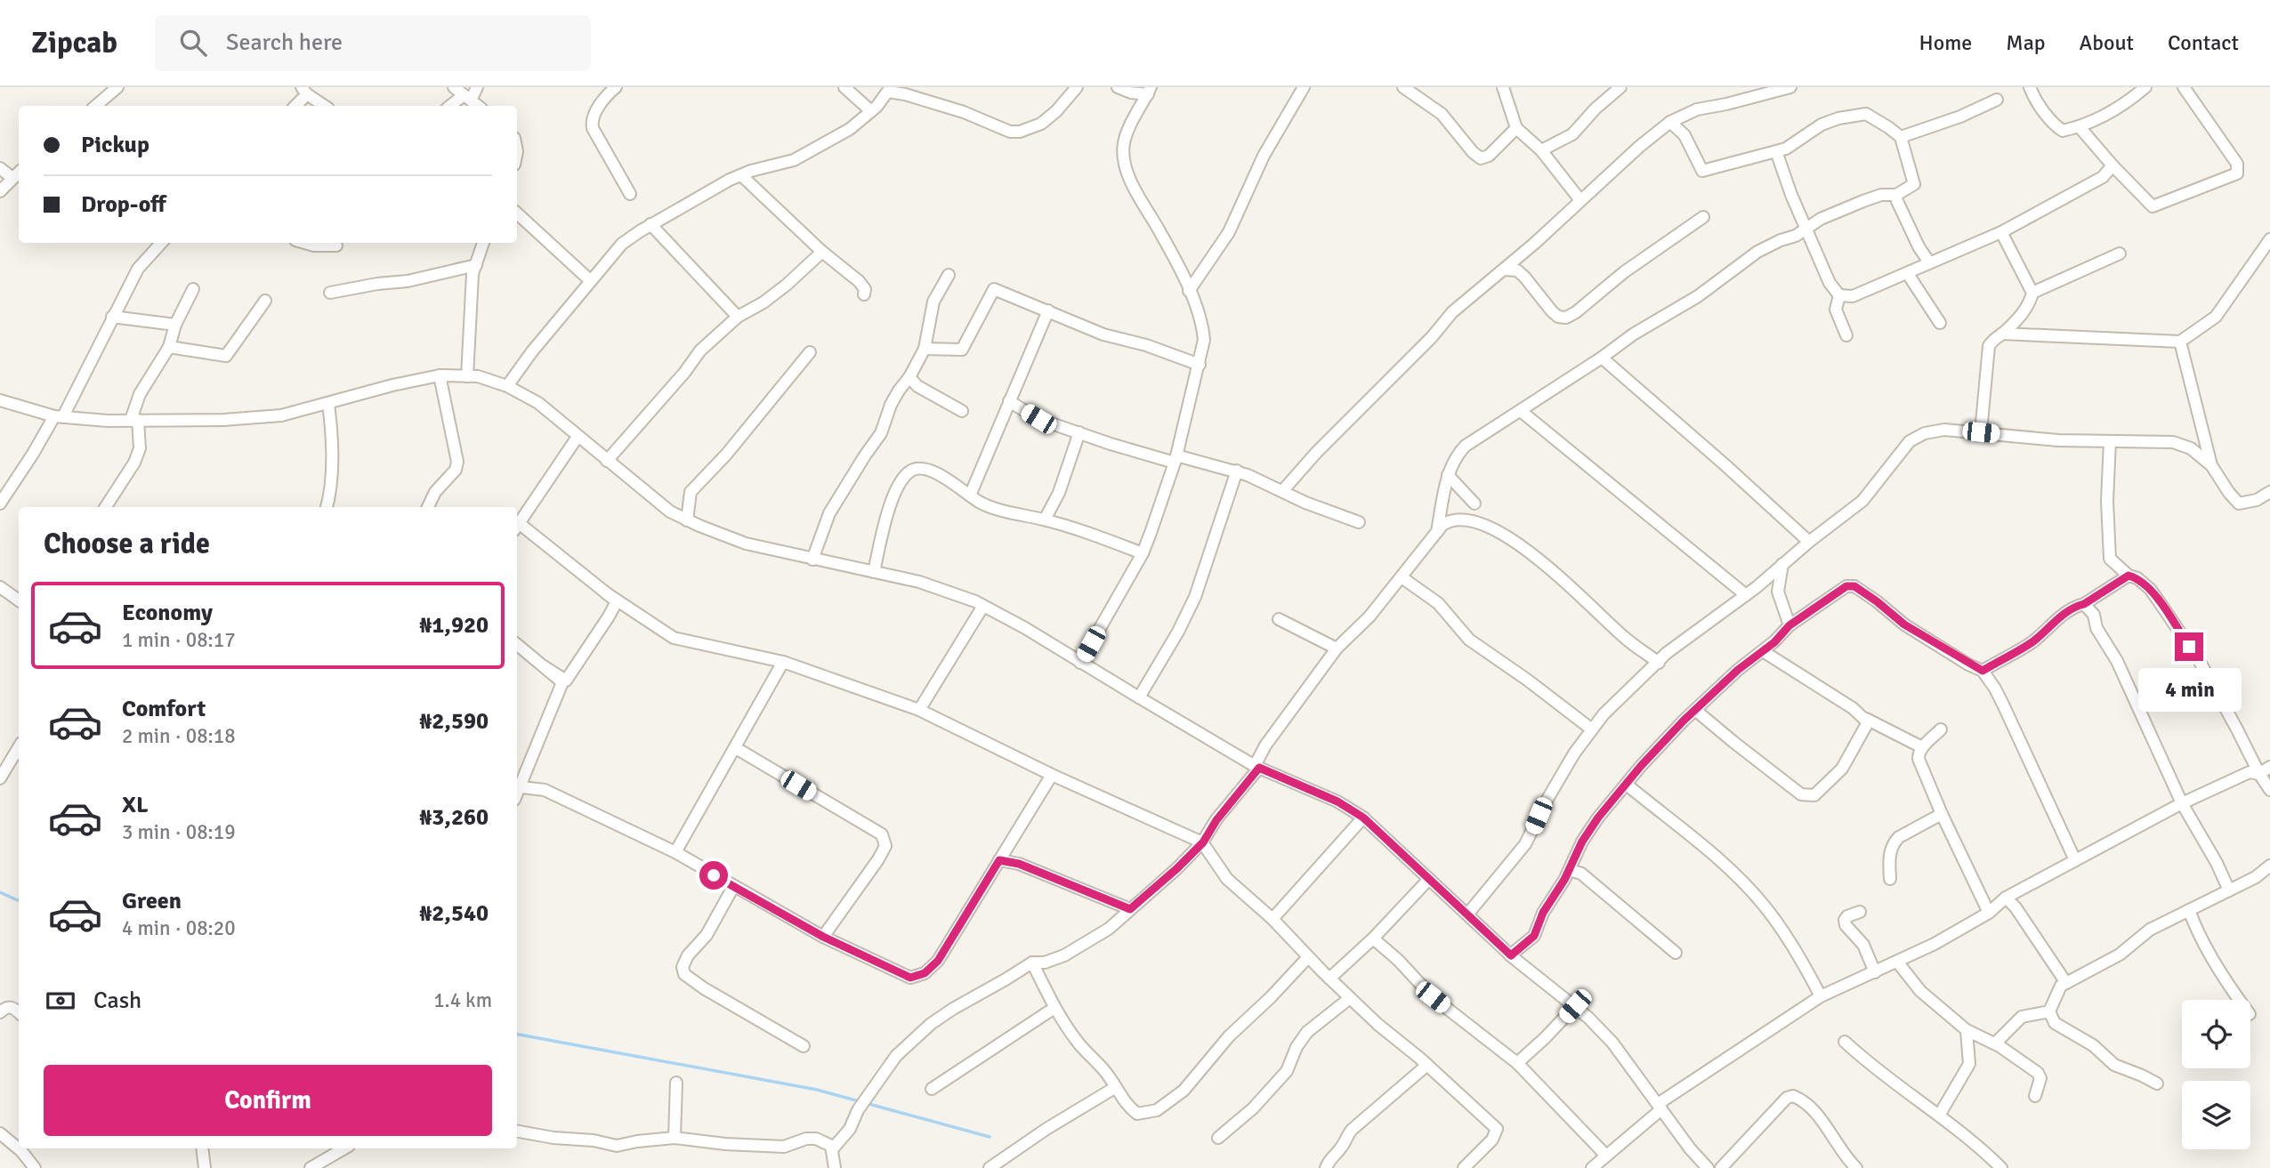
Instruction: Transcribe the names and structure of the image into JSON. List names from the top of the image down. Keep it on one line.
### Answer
{"page":{"header":"Zipcab","search":"Search here","nav":["Home","Map","About","Contact"],"banner":["Pickup","Drop-off"],"heading":"Choose a ride","list":[{"name":"Economy","note":"1 min · 08:17","value":"₦1,920"},{"name":"Comfort","note":"2 min · 08:18","value":"₦2,590"},{"name":"XL","note":"3 min · 08:19","value":"₦3,260"},{"name":"Green","note":"4 min · 08:20","value":"₦2,540"}],"bubble":"4 min","pay":["Cash","1.4 km"],"buttons":"Confirm"}}
